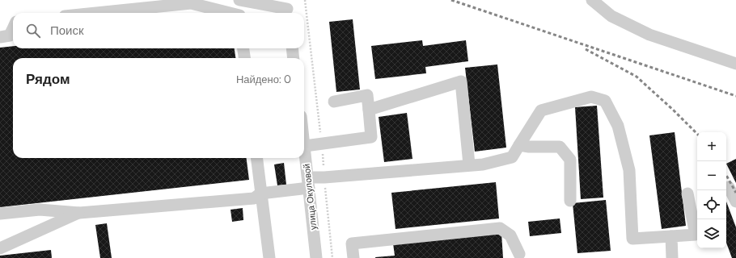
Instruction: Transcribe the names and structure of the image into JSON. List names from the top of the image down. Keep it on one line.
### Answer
{"streets":{"street":["улица Окуловой"]},"page":{"search":"Поиск","heading":["Рядом","Найдено: 0"],"map_buttons":["+","−"]}}
